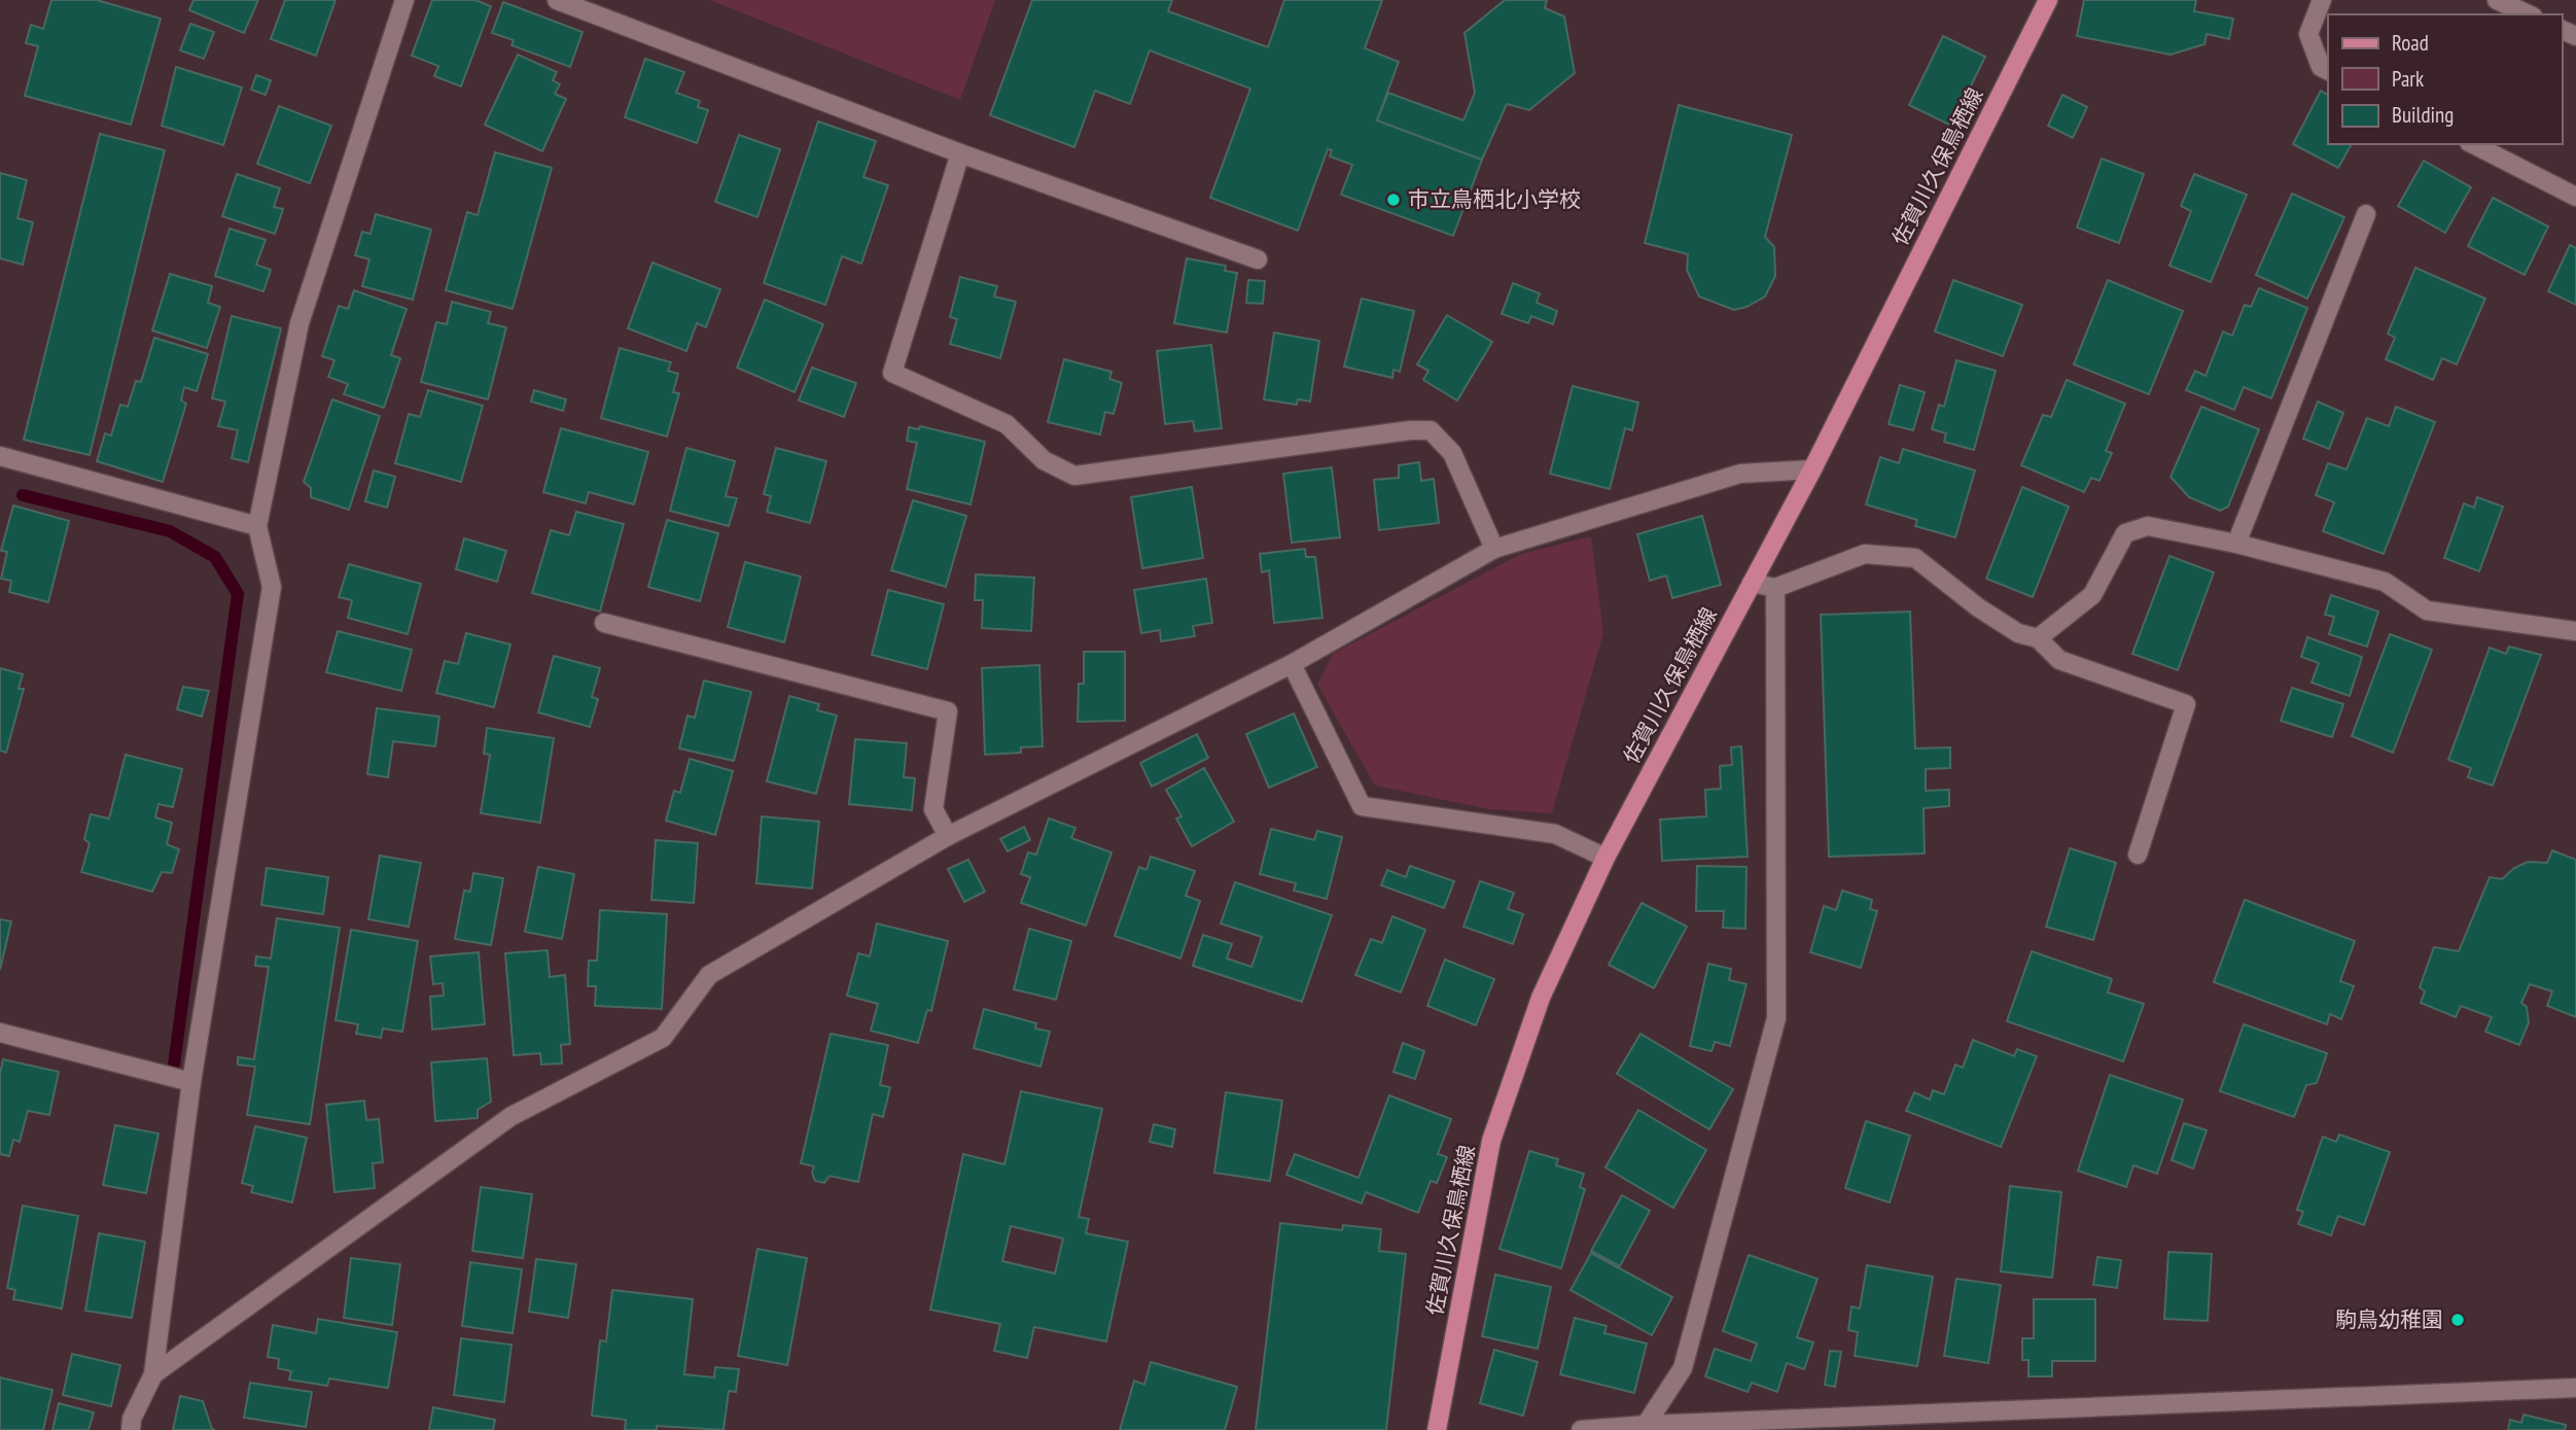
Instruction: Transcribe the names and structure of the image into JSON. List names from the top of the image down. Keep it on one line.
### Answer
{"streets":{"main road":["佐賀川久保鳥栖線"]},"places":["市立鳥栖北小学校","駒鳥幼稚園"],"legend":["Road","Park","Building"]}
